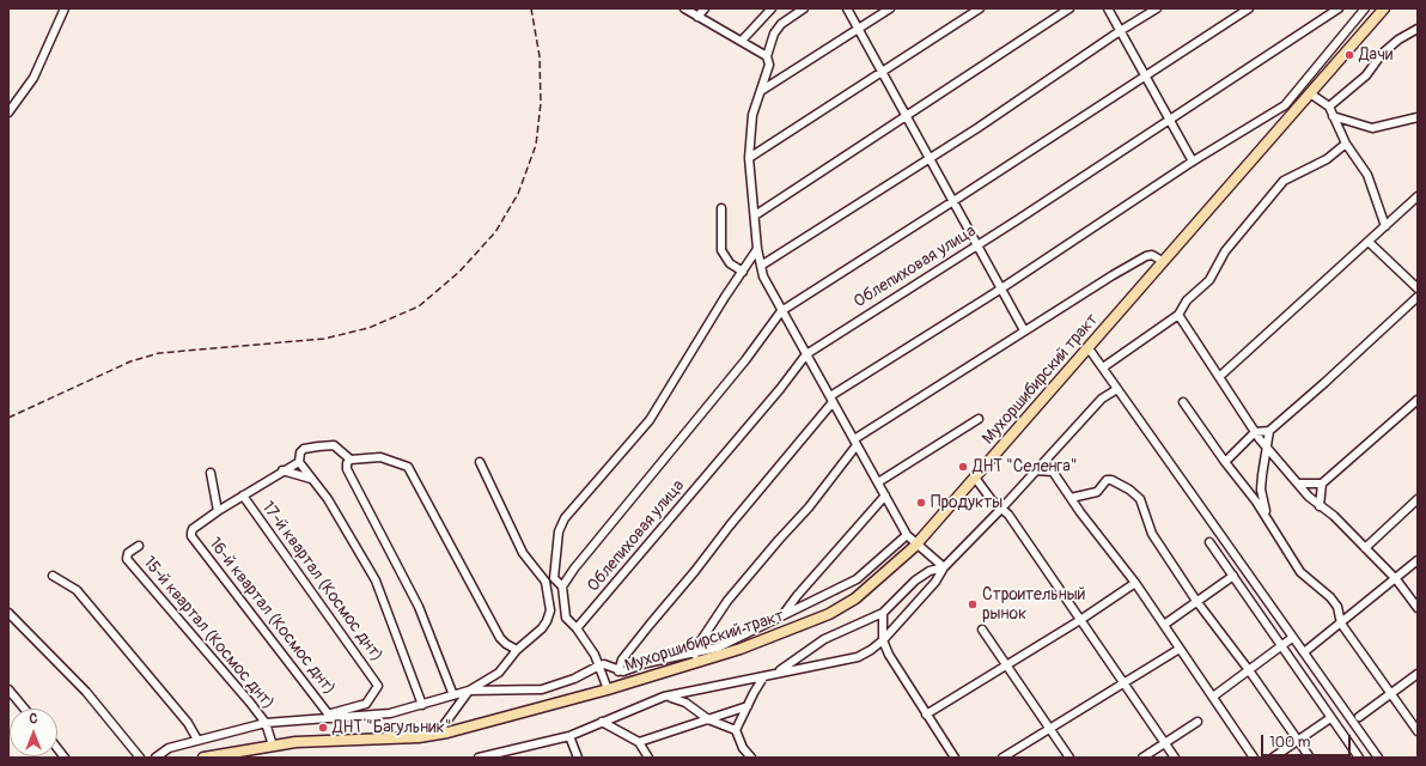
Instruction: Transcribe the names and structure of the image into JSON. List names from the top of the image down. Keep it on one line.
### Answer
{"streets":{"main road":["Мухоршибирский тракт"],"street":["Облепиховая улица","17-й квартал (Космос днт)","16-й квартал (Космос днт)","15-й квартал (Космос днт)"]},"crossings":[["Мухоршибирский тракт","15-й квартал (Космос днт)"],["17-й квартал (Космос днт)","16-й квартал (Космос днт)"]],"places":["Дачи","ДНТ \"Селенга\"","Продукты","Строительный рынок","ДНТ \"Багульник\""],"scale_bar":"100 m","north":"top"}
